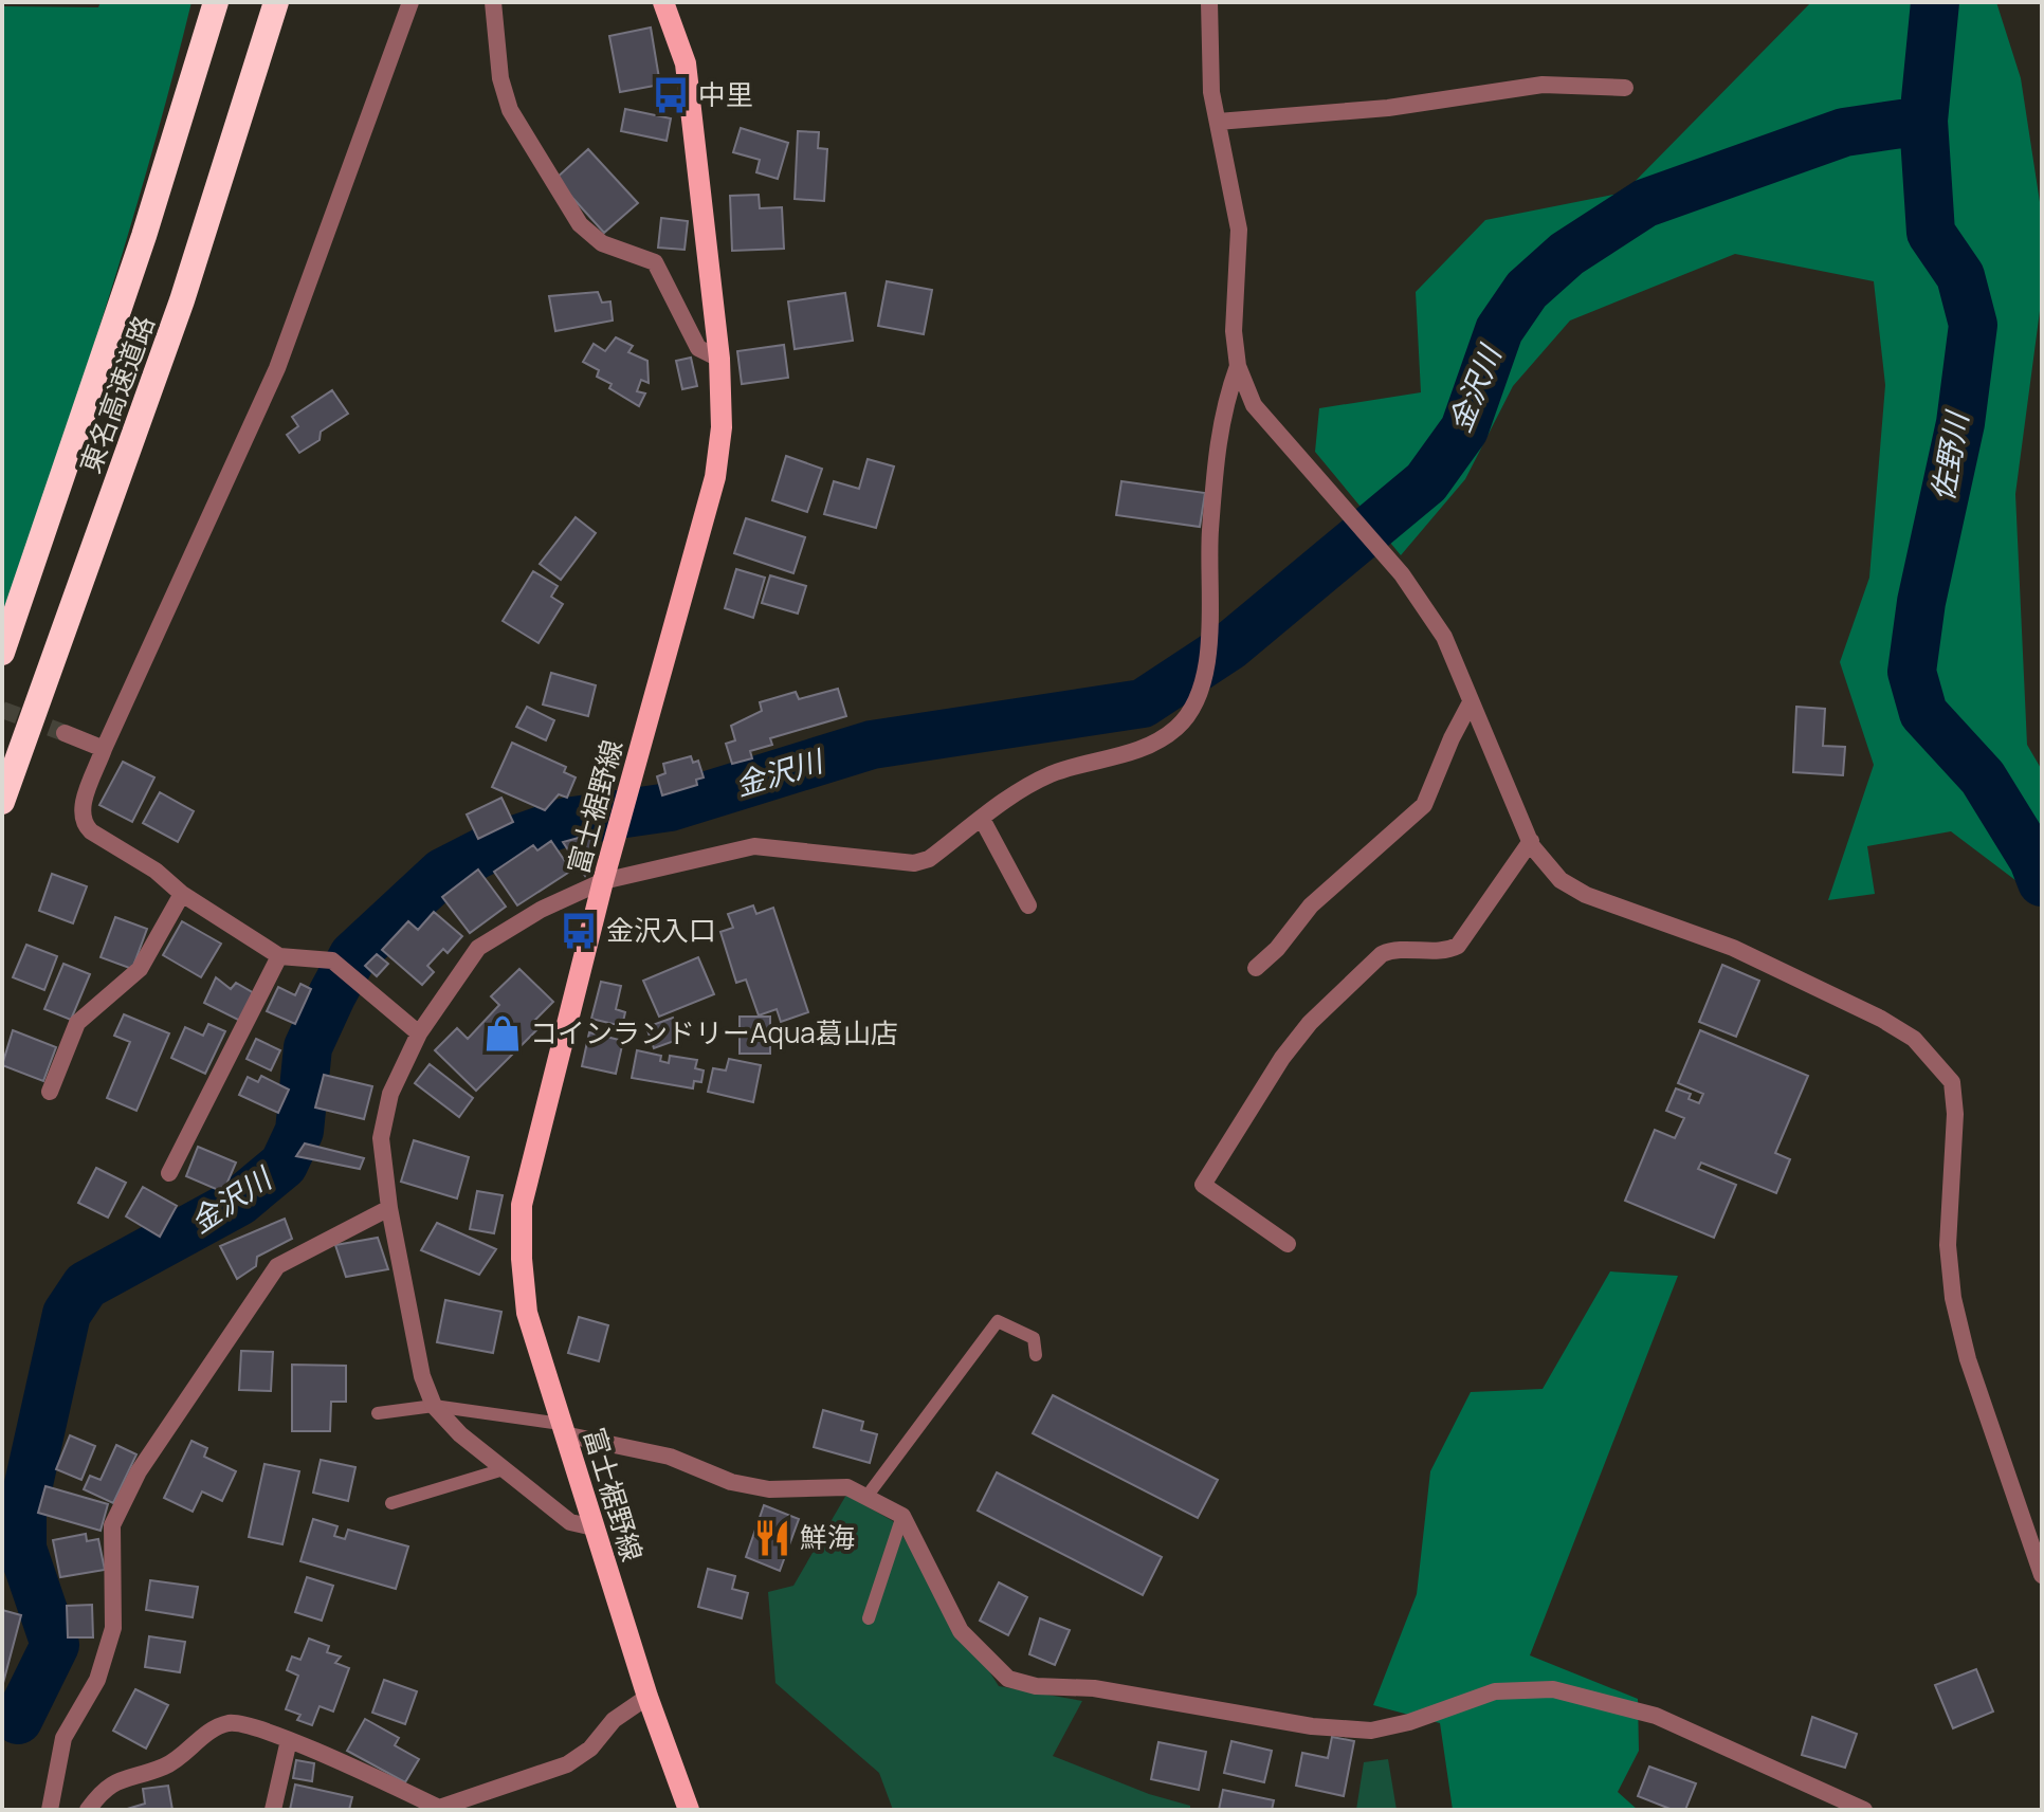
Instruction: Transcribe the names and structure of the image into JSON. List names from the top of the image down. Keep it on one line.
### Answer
{"streets":{"highway":["東名高速道路"],"main road":["富士裾野線"]},"water":["金沢川","佐野川"],"places":{"bus stop":["中里","金沢入口"],"shop":["コインランドリーAqua葛山店"],"restaurant":["鮮海"]}}
